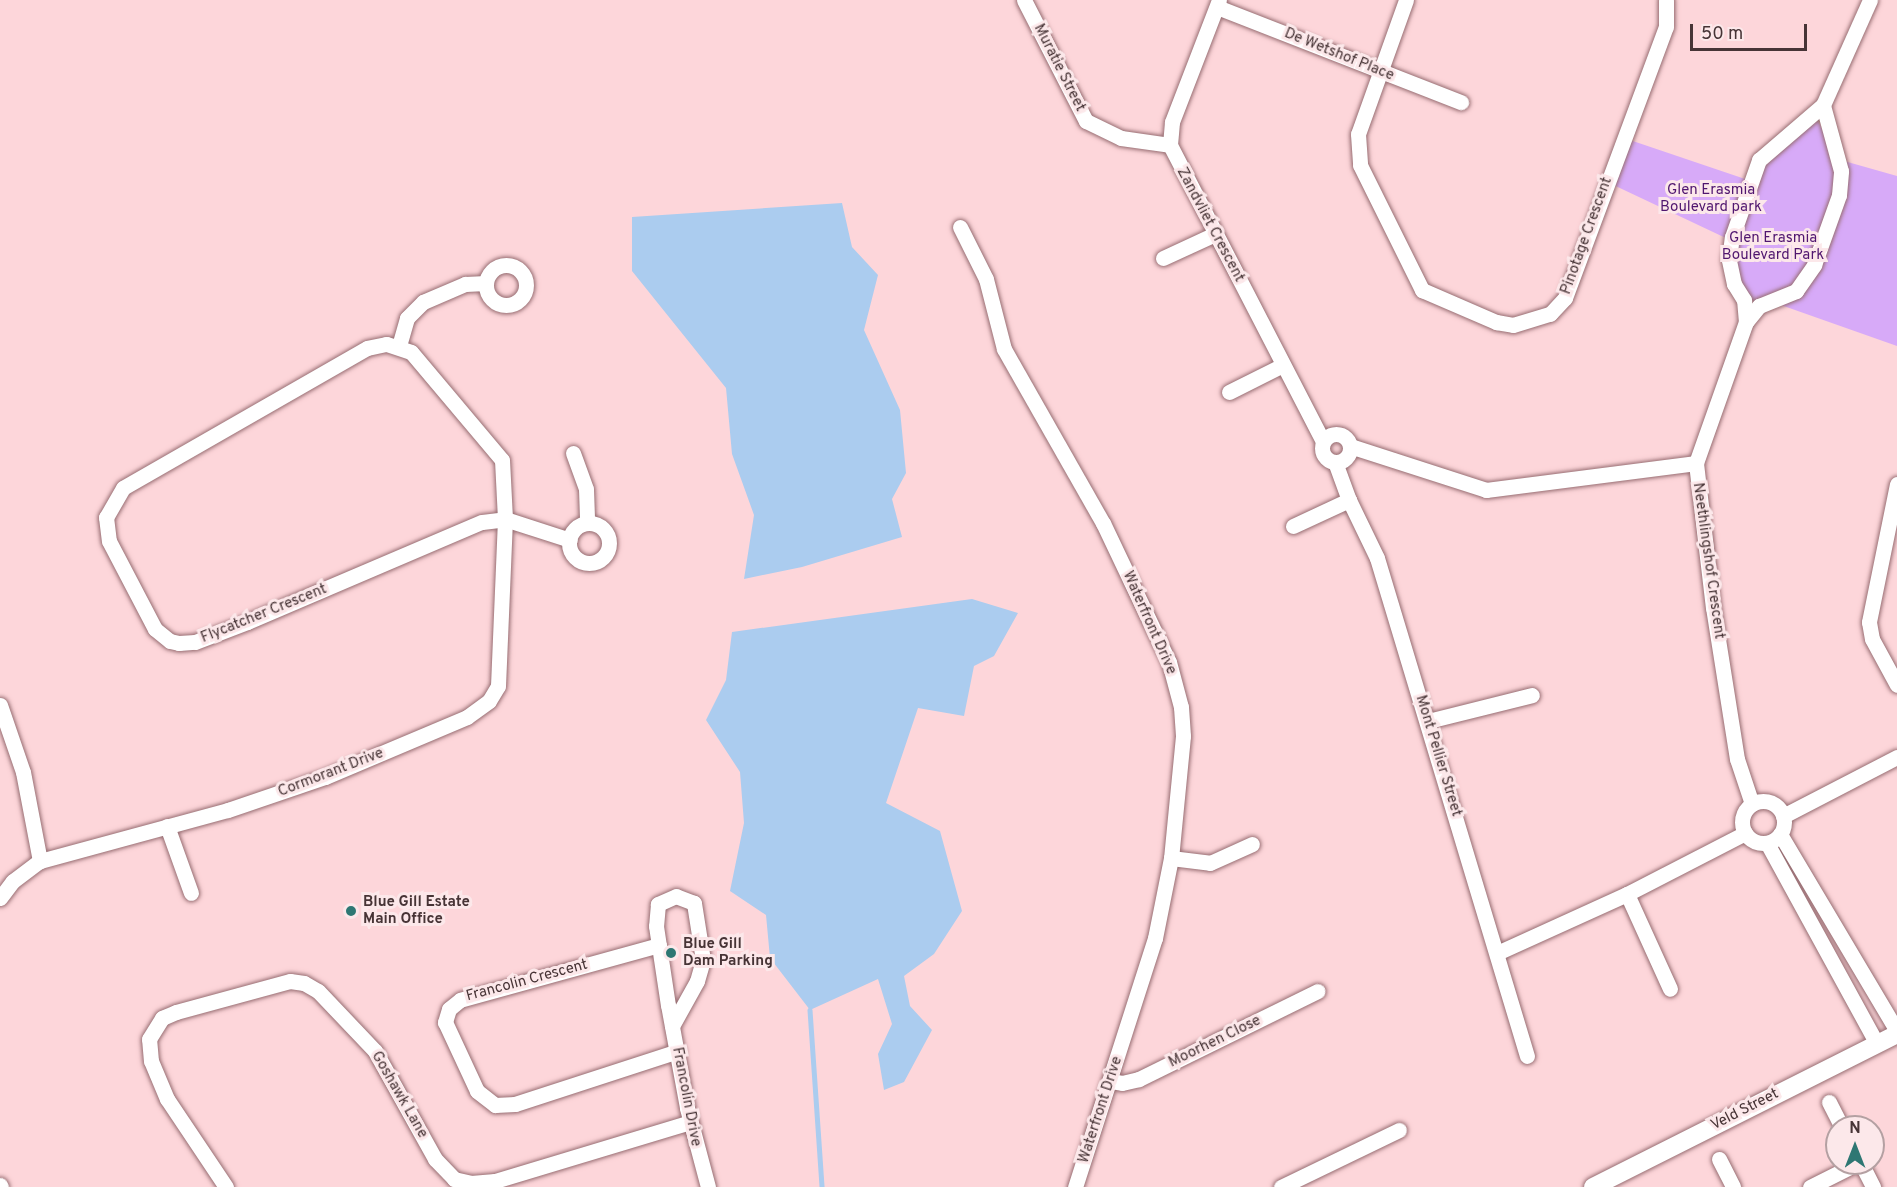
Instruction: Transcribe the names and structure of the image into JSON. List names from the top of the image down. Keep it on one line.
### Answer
{"streets":{"street":["De Wetshof Place","Muratie Street","Zandvliet Crescent","Pinotage Crescent","Neethlingshof Crescent","Flycatcher Crescent","Waterfront Drive","Mont Pellier Street","Cormorant Drive","Francolin Crescent","Moorhen Close","Goshawk Lane","Francolin Drive","Veld Street"]},"crossings":[["De Wetshof Place","Pinotage Crescent"],["Muratie Street","Zandvliet Crescent"],["Zandvliet Crescent","Mont Pellier Street"],["Flycatcher Crescent","Cormorant Drive"],["Waterfront Drive","Moorhen Close"],["Francolin Crescent","Francolin Drive"],["Goshawk Lane","Francolin Drive"]],"parks":["Glen Erasmia Boulevard park","Glen Erasmia Boulevard Park"],"places":["Blue Gill Estate Main Office","Blue Gill Dam Parking"],"scale_bar":"50 m","north":"top"}
